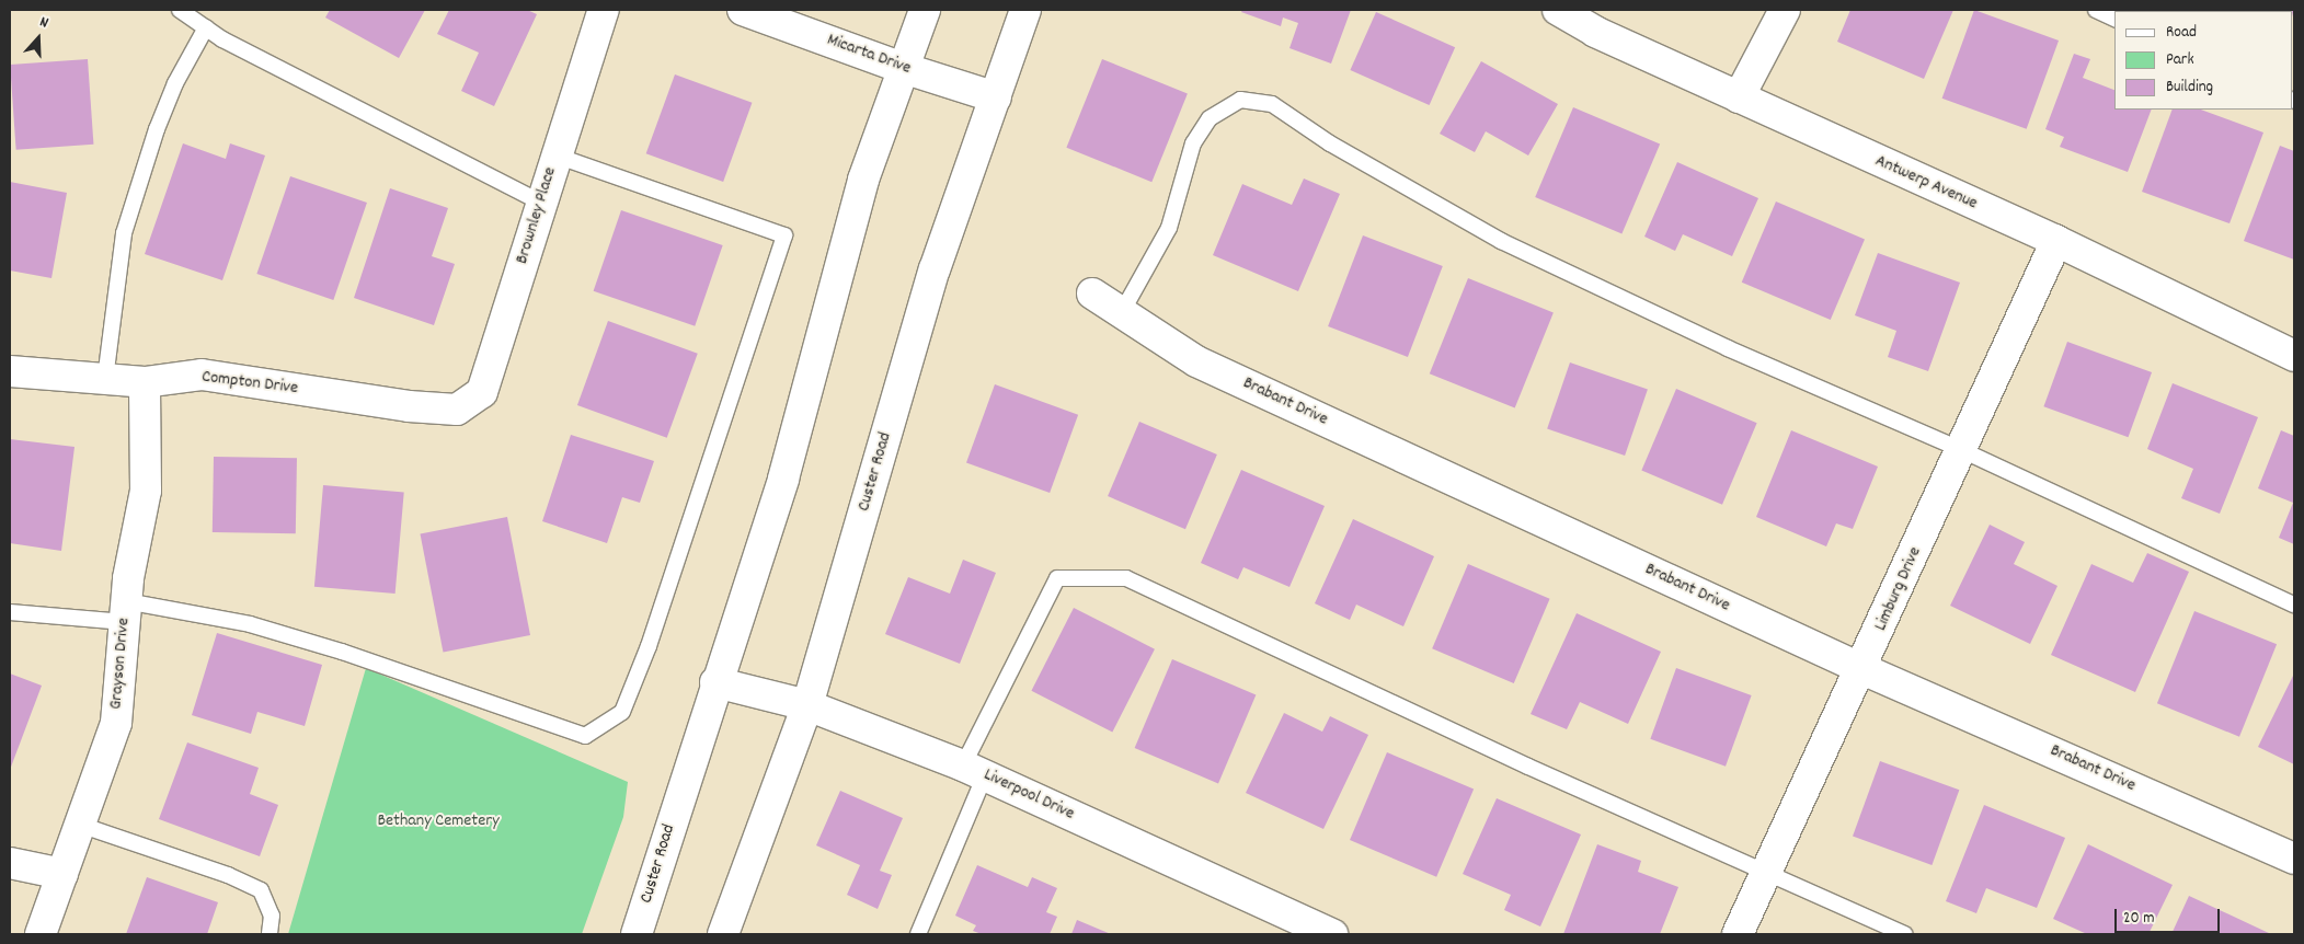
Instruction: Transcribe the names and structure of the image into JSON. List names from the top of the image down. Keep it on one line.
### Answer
{"streets":{"street":["Micarta Drive","Antwerp Avenue","Brownley Place","Compton Drive","Brabant Drive","Custer Road","Limburg Drive","Grayson Drive","Liverpool Drive"]},"crossings":[["Micarta Drive","Custer Road"],["Antwerp Avenue","Limburg Drive"],["Brownley Place","Compton Drive"],["Compton Drive","Grayson Drive"],["Brabant Drive","Limburg Drive"],["Custer Road","Liverpool Drive"]],"parks":["Bethany Cemetery"],"legend":["Road","Park","Building"],"scale_bar":"20 m","north":"top"}
